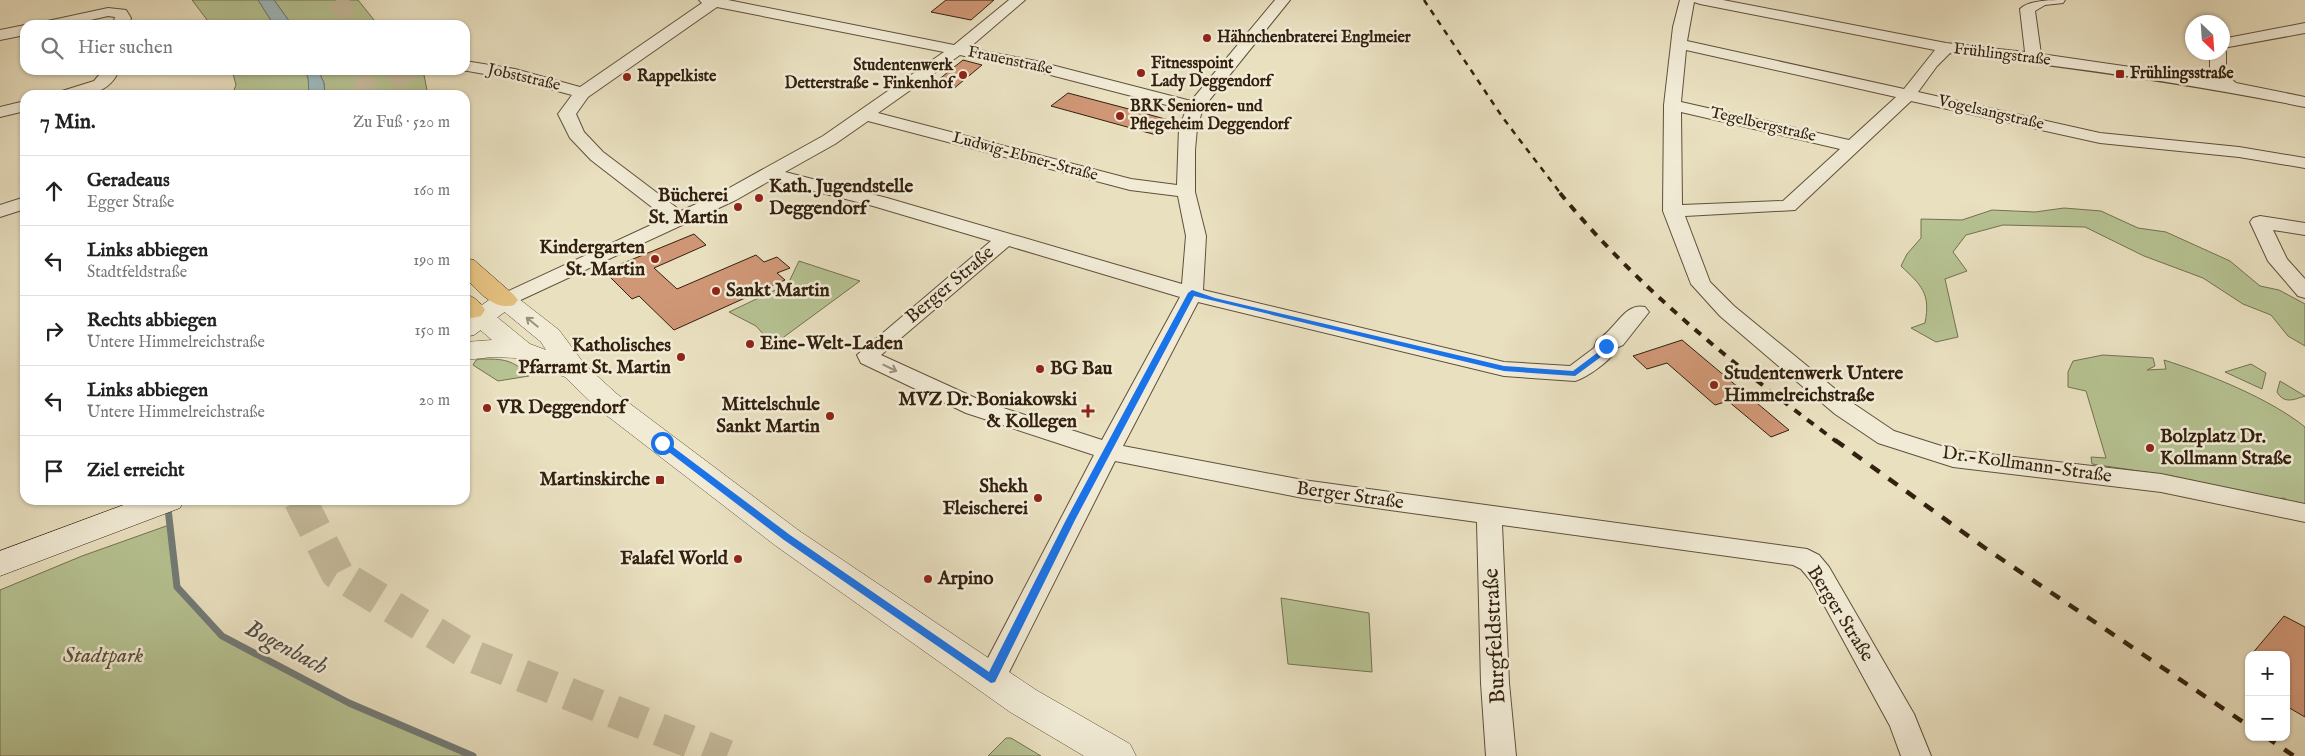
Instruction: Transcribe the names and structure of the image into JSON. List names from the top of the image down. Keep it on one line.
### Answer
{"streets":{"street":["Frühlingstraße","Frauenstraße","Jobststraße","Vogelsangstraße","Tegelbergstraße","Ludwig-Ebner-Straße","Berger Straße","Dr.-Kollmann-Straße","Burgfeldstraße"]},"crossings":[["Frühlingstraße","Tegelbergstraße"],["Vogelsangstraße","Tegelbergstraße"],["Tegelbergstraße","Dr.-Kollmann-Straße"],["Berger Straße","Burgfeldstraße"]],"water":["Bogenbach"],"parks":["Stadtpark"],"places":{"other":["Hähnchenbraterei Englmeier","Fitnesspoint Lady Deggendorf","Studentenwerk Detterstraße - Finkenhof","Rappelkiste","BRK Senioren- und Pflegeheim Deggendorf","Kath. Jugendstelle Deggendorf","Bücherei St. Martin","Kindergarten St. Martin","Sankt Martin","Eine-Welt-Laden","Katholisches Pfarramt St. Martin","BG Bau","Studentenwerk Untere Himmelreichstraße","VR Deggendorf","Mittelschule Sankt Martin","Bolzplatz Dr. Kollmann Straße","Shekh Fleischerei","Falafel World","Arpino"],"transit":["Frühlingsstraße","Martinskirche"],"health":["MVZ Dr. Boniakowski & Kollegen"]},"north":"bottom right","page":{"search":"Hier suchen","heading":["7 Min.","Zu Fuß · 520 m"],"list":[["Geradeaus","Egger Straße","160 m"],["Links abbiegen","Stadtfeldstraße","190 m"],["Rechts abbiegen","Untere Himmelreichstraße","150 m"],["Links abbiegen","Untere Himmelreichstraße","20 m"],"Ziel erreicht"],"map_buttons":["+","−"]}}
